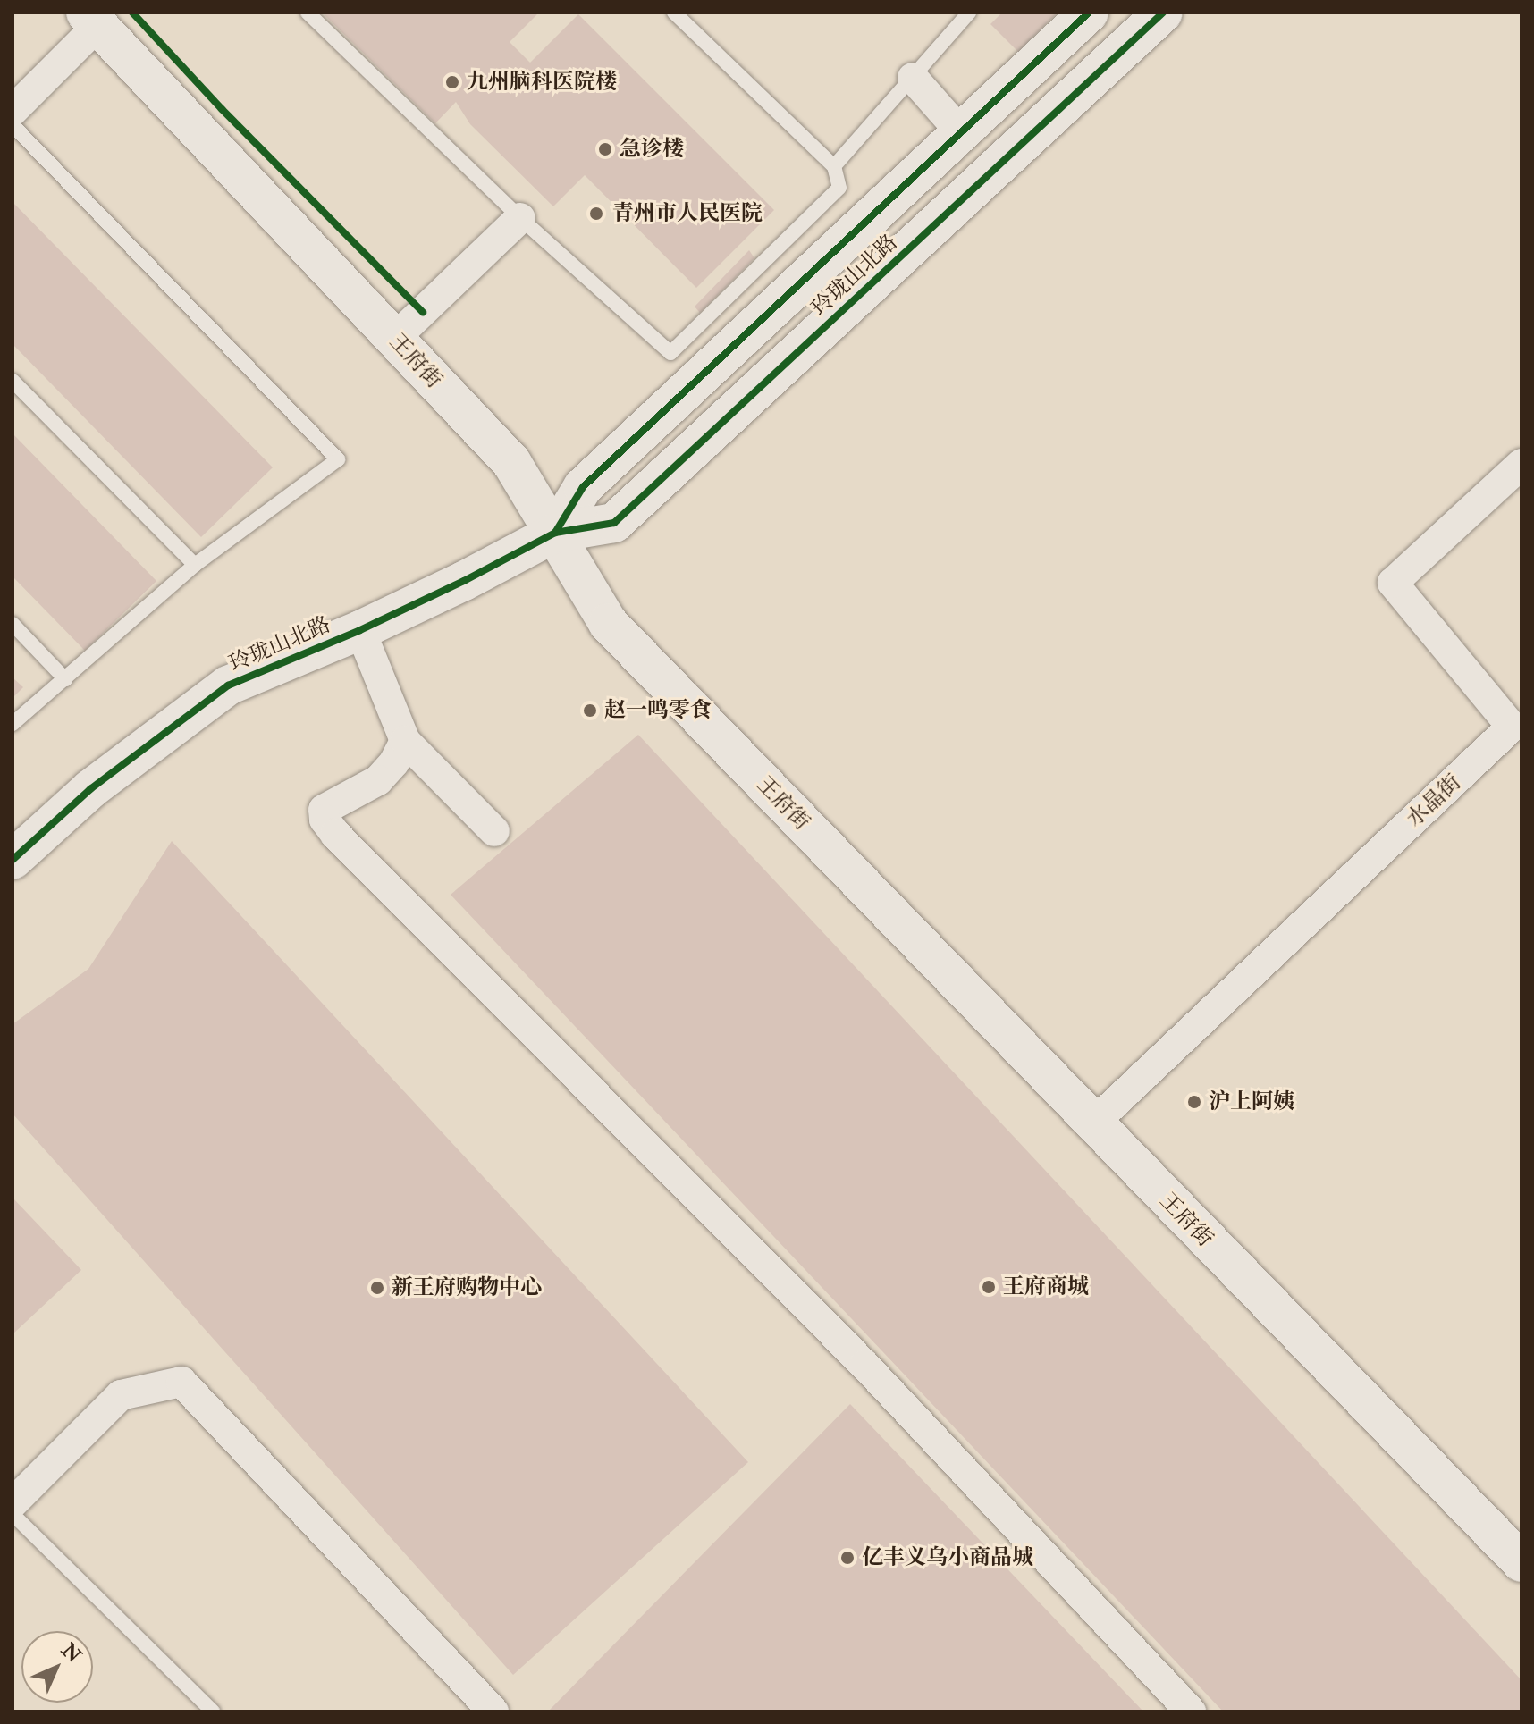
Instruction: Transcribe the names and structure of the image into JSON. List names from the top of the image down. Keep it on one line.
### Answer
{"streets":{"street":["玲珑山北路","王府街","水晶街"]},"crossings":[["玲珑山北路","王府街"],["王府街","水晶街"]],"places":["九州脑科医院楼","急诊楼","青州市人民医院","赵一鸣零食","沪上阿姨","王府商城","新王府购物中心","亿丰义乌小商品城"],"north":"top right"}
